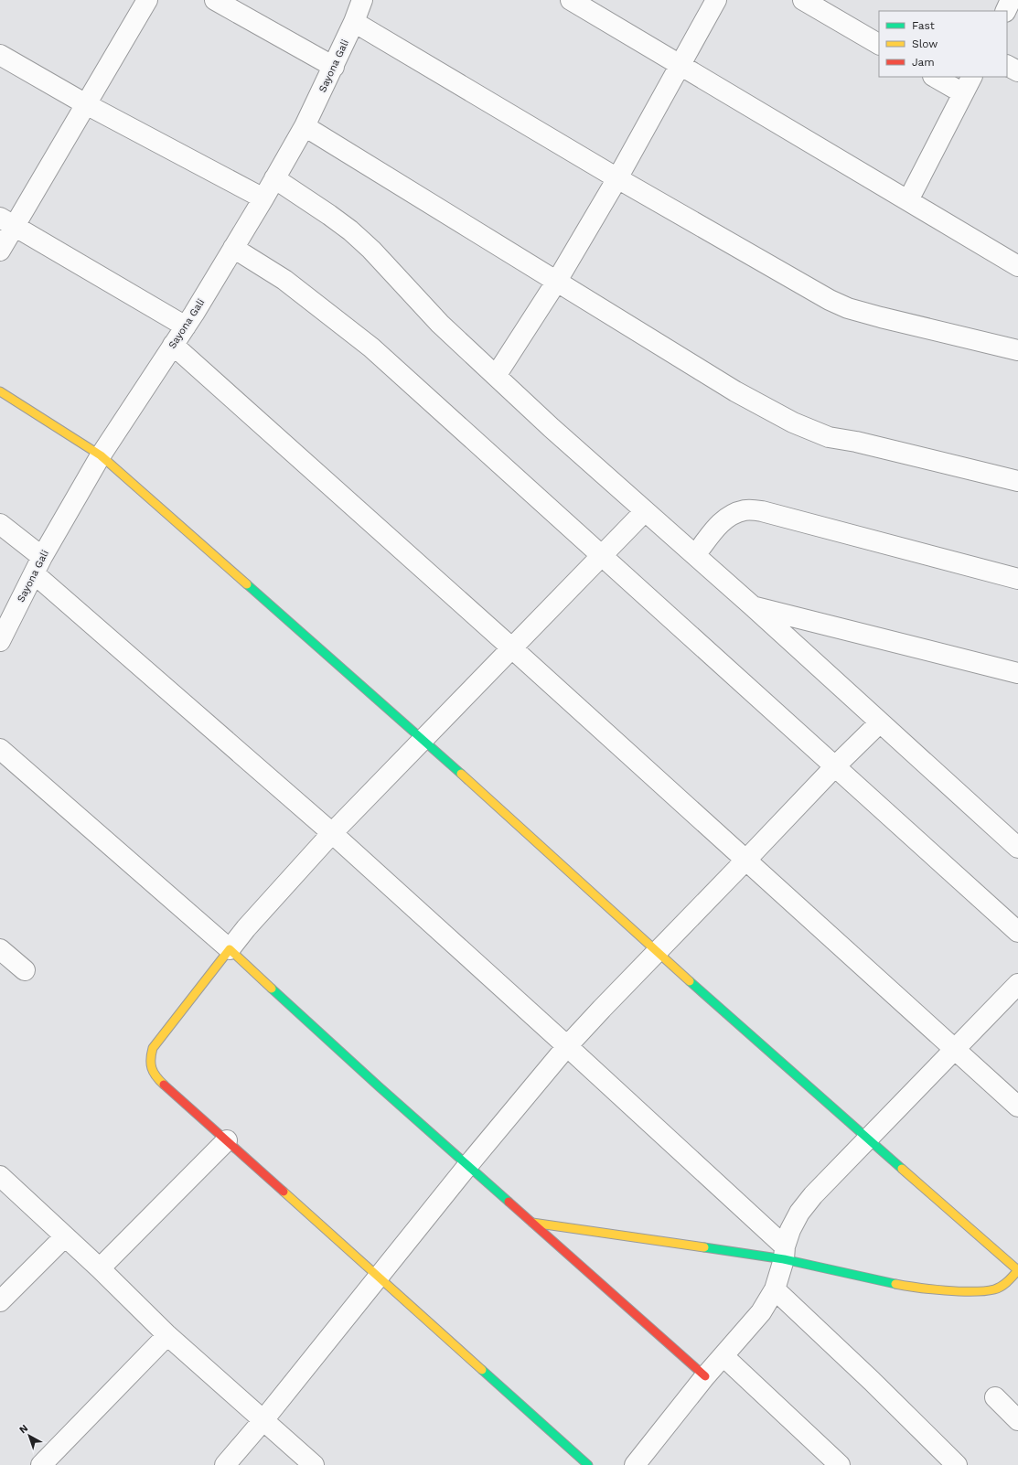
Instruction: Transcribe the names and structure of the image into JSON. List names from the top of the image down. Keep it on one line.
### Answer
{"streets":{"street":["Sayona Gali"]},"legend":["Fast","Slow","Jam"],"north":"top left"}
